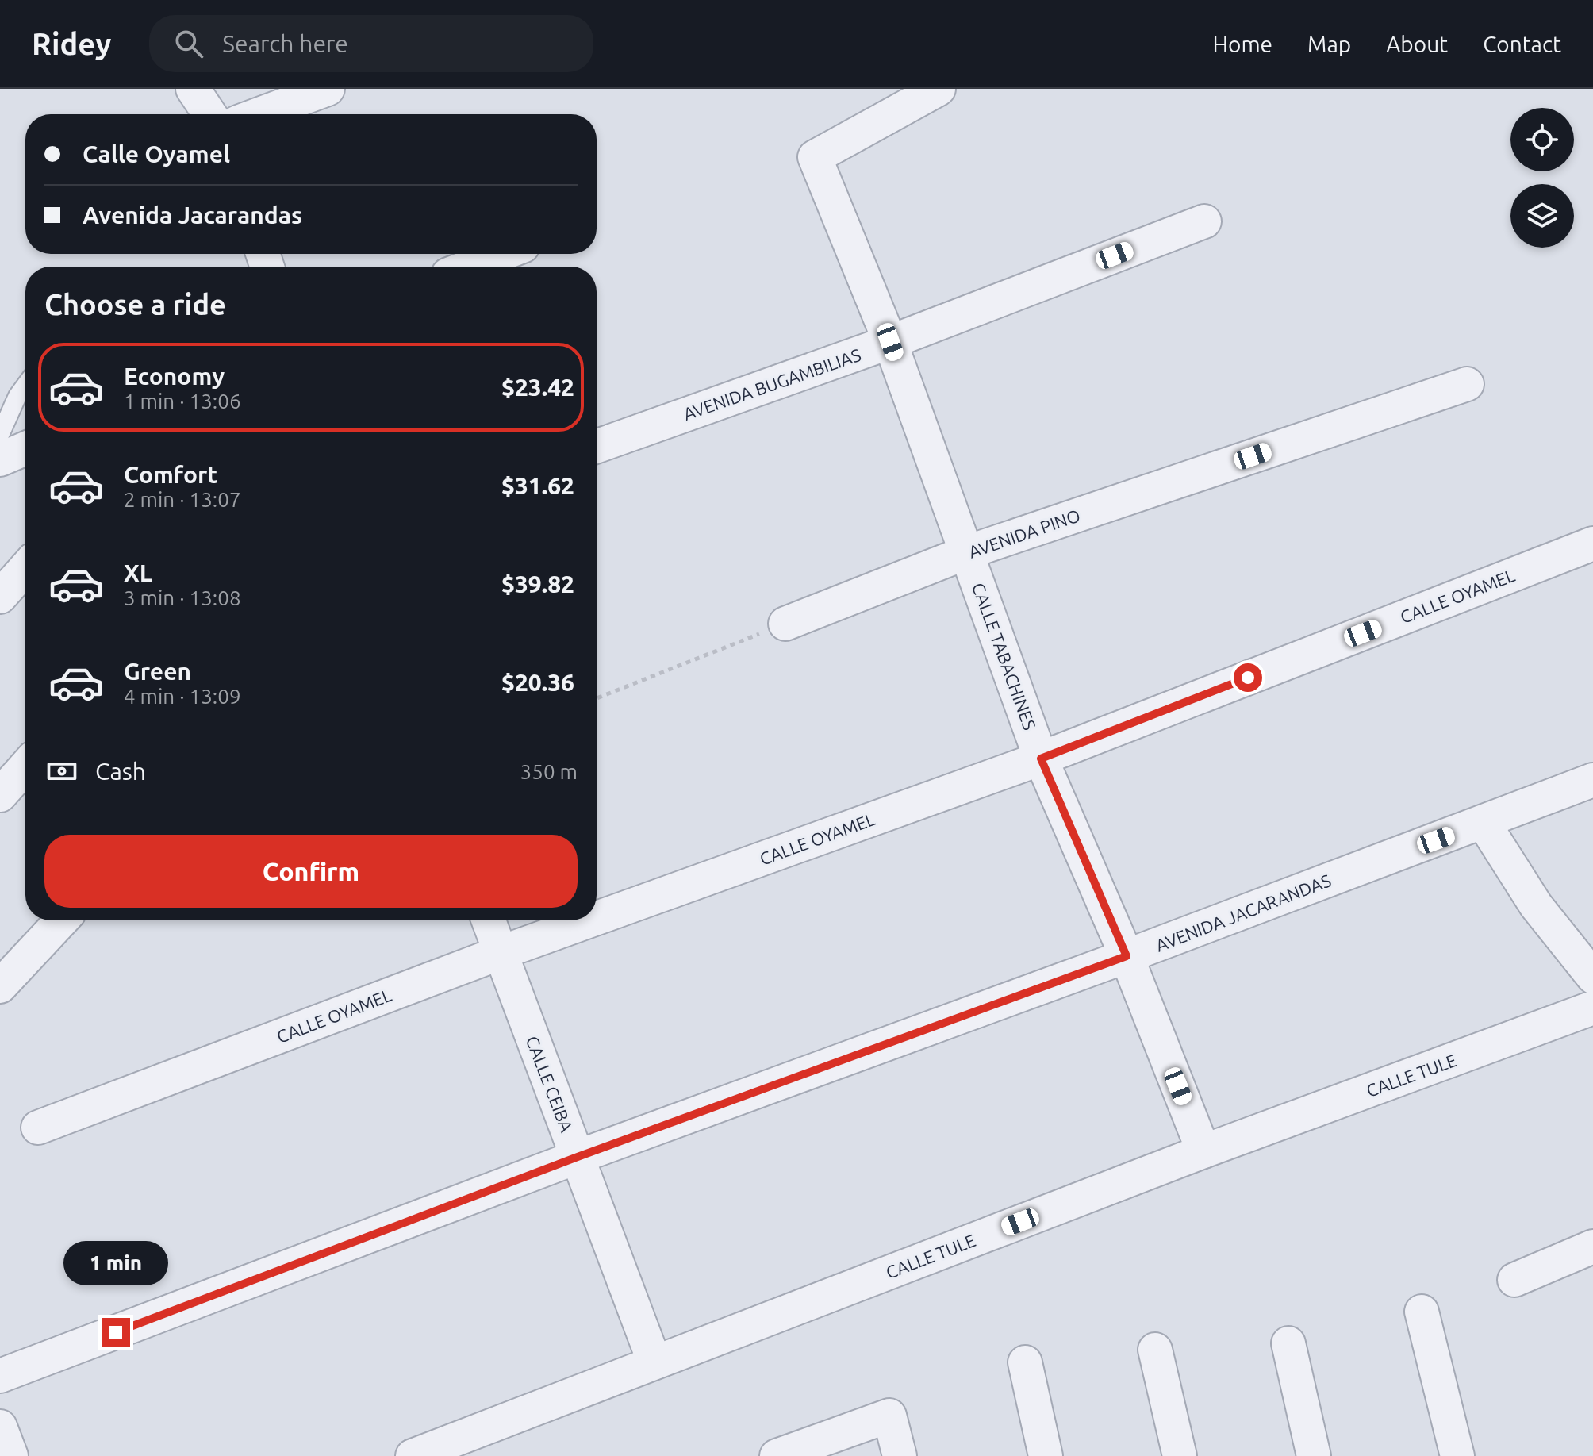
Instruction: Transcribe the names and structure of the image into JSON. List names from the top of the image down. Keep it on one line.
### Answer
{"streets":{"street":["AVENIDA BUGAMBILIAS","AVENIDA PINO","CALLE OYAMEL","CALLE TABACHINES","AVENIDA JACARANDAS","CALLE TULE","CALLE CEIBA"]},"crossings":[["AVENIDA BUGAMBILIAS","CALLE TABACHINES"],["AVENIDA PINO","CALLE TABACHINES"],["CALLE OYAMEL","CALLE TABACHINES"],["CALLE OYAMEL","CALLE CEIBA"],["CALLE TABACHINES","AVENIDA JACARANDAS"],["CALLE TABACHINES","CALLE TULE"],["AVENIDA JACARANDAS","CALLE CEIBA"],["CALLE TULE","CALLE CEIBA"]],"page":{"header":"Ridey","search":"Search here","nav":["Home","Map","About","Contact"],"banner":["Calle Oyamel","Avenida Jacarandas"],"heading":"Choose a ride","list":[{"name":"Economy","note":"1 min · 13:06","value":"$23.42"},{"name":"Comfort","note":"2 min · 13:07","value":"$31.62"},{"name":"XL","note":"3 min · 13:08","value":"$39.82"},{"name":"Green","note":"4 min · 13:09","value":"$20.36"}],"pay":["Cash","350 m"],"buttons":"Confirm","bubble":"1 min"}}
